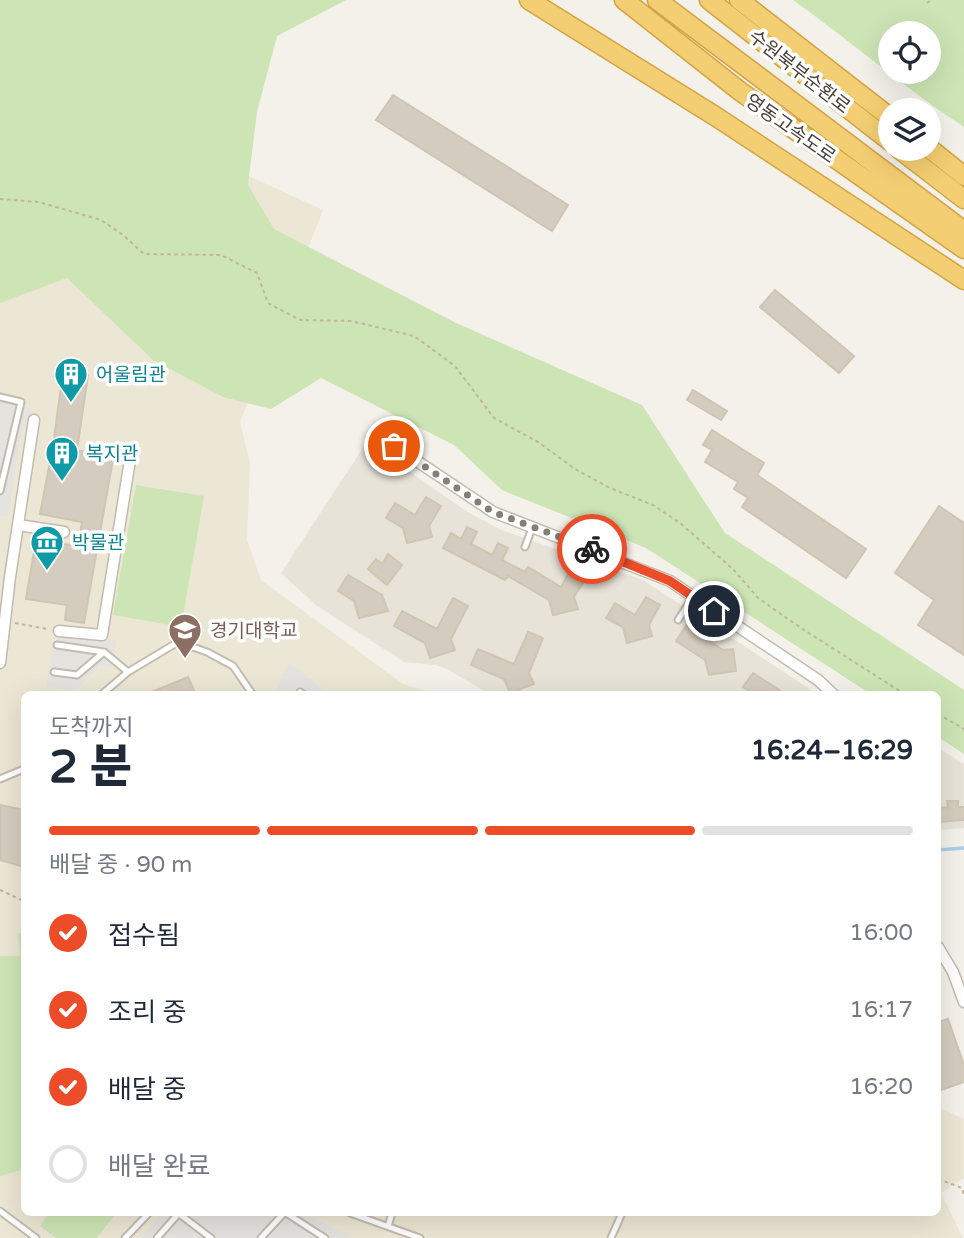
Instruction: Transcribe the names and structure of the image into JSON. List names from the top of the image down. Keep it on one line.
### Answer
{"streets":{"highway":["수원북부순환로","영동고속도로"]},"places":{"building":["어울림관","복지관"],"museum":["박물관"],"school or university":["경기대학교"]},"page":{"heading":["2 분","도착까지","16:24–16:29"],"bar":"배달 중 · 90 m","list":[["접수됨","16:00"],["조리 중","16:17"],["배달 중","16:20"],"배달 완료"]}}
